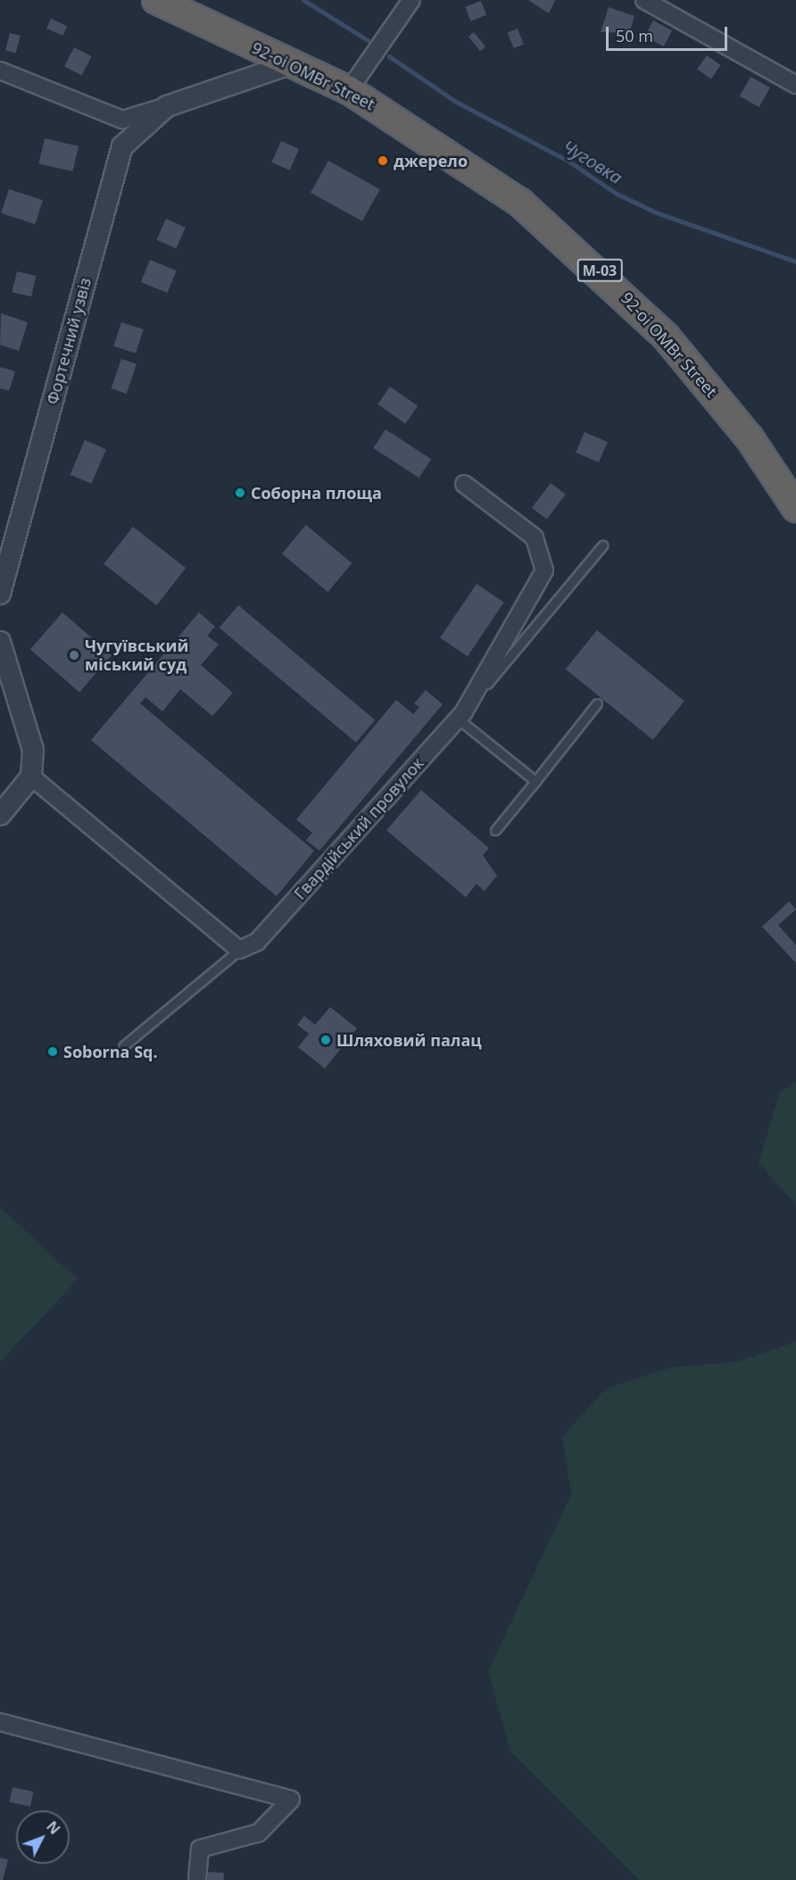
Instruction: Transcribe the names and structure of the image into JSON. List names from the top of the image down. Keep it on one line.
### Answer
{"streets":{"highway":["92-oi OMBr Street","М-03"],"street":["Фортечний узвіз","Гвардійський провулок"]},"crossings":[["92-oi OMBr Street","Фортечний узвіз"]],"water":["Чуговка"],"places":["джерело","Соборна площа","Чугуївський міський суд","Шляховий палац","Soborna Sq."],"scale_bar":"50 m","north":"top right"}
